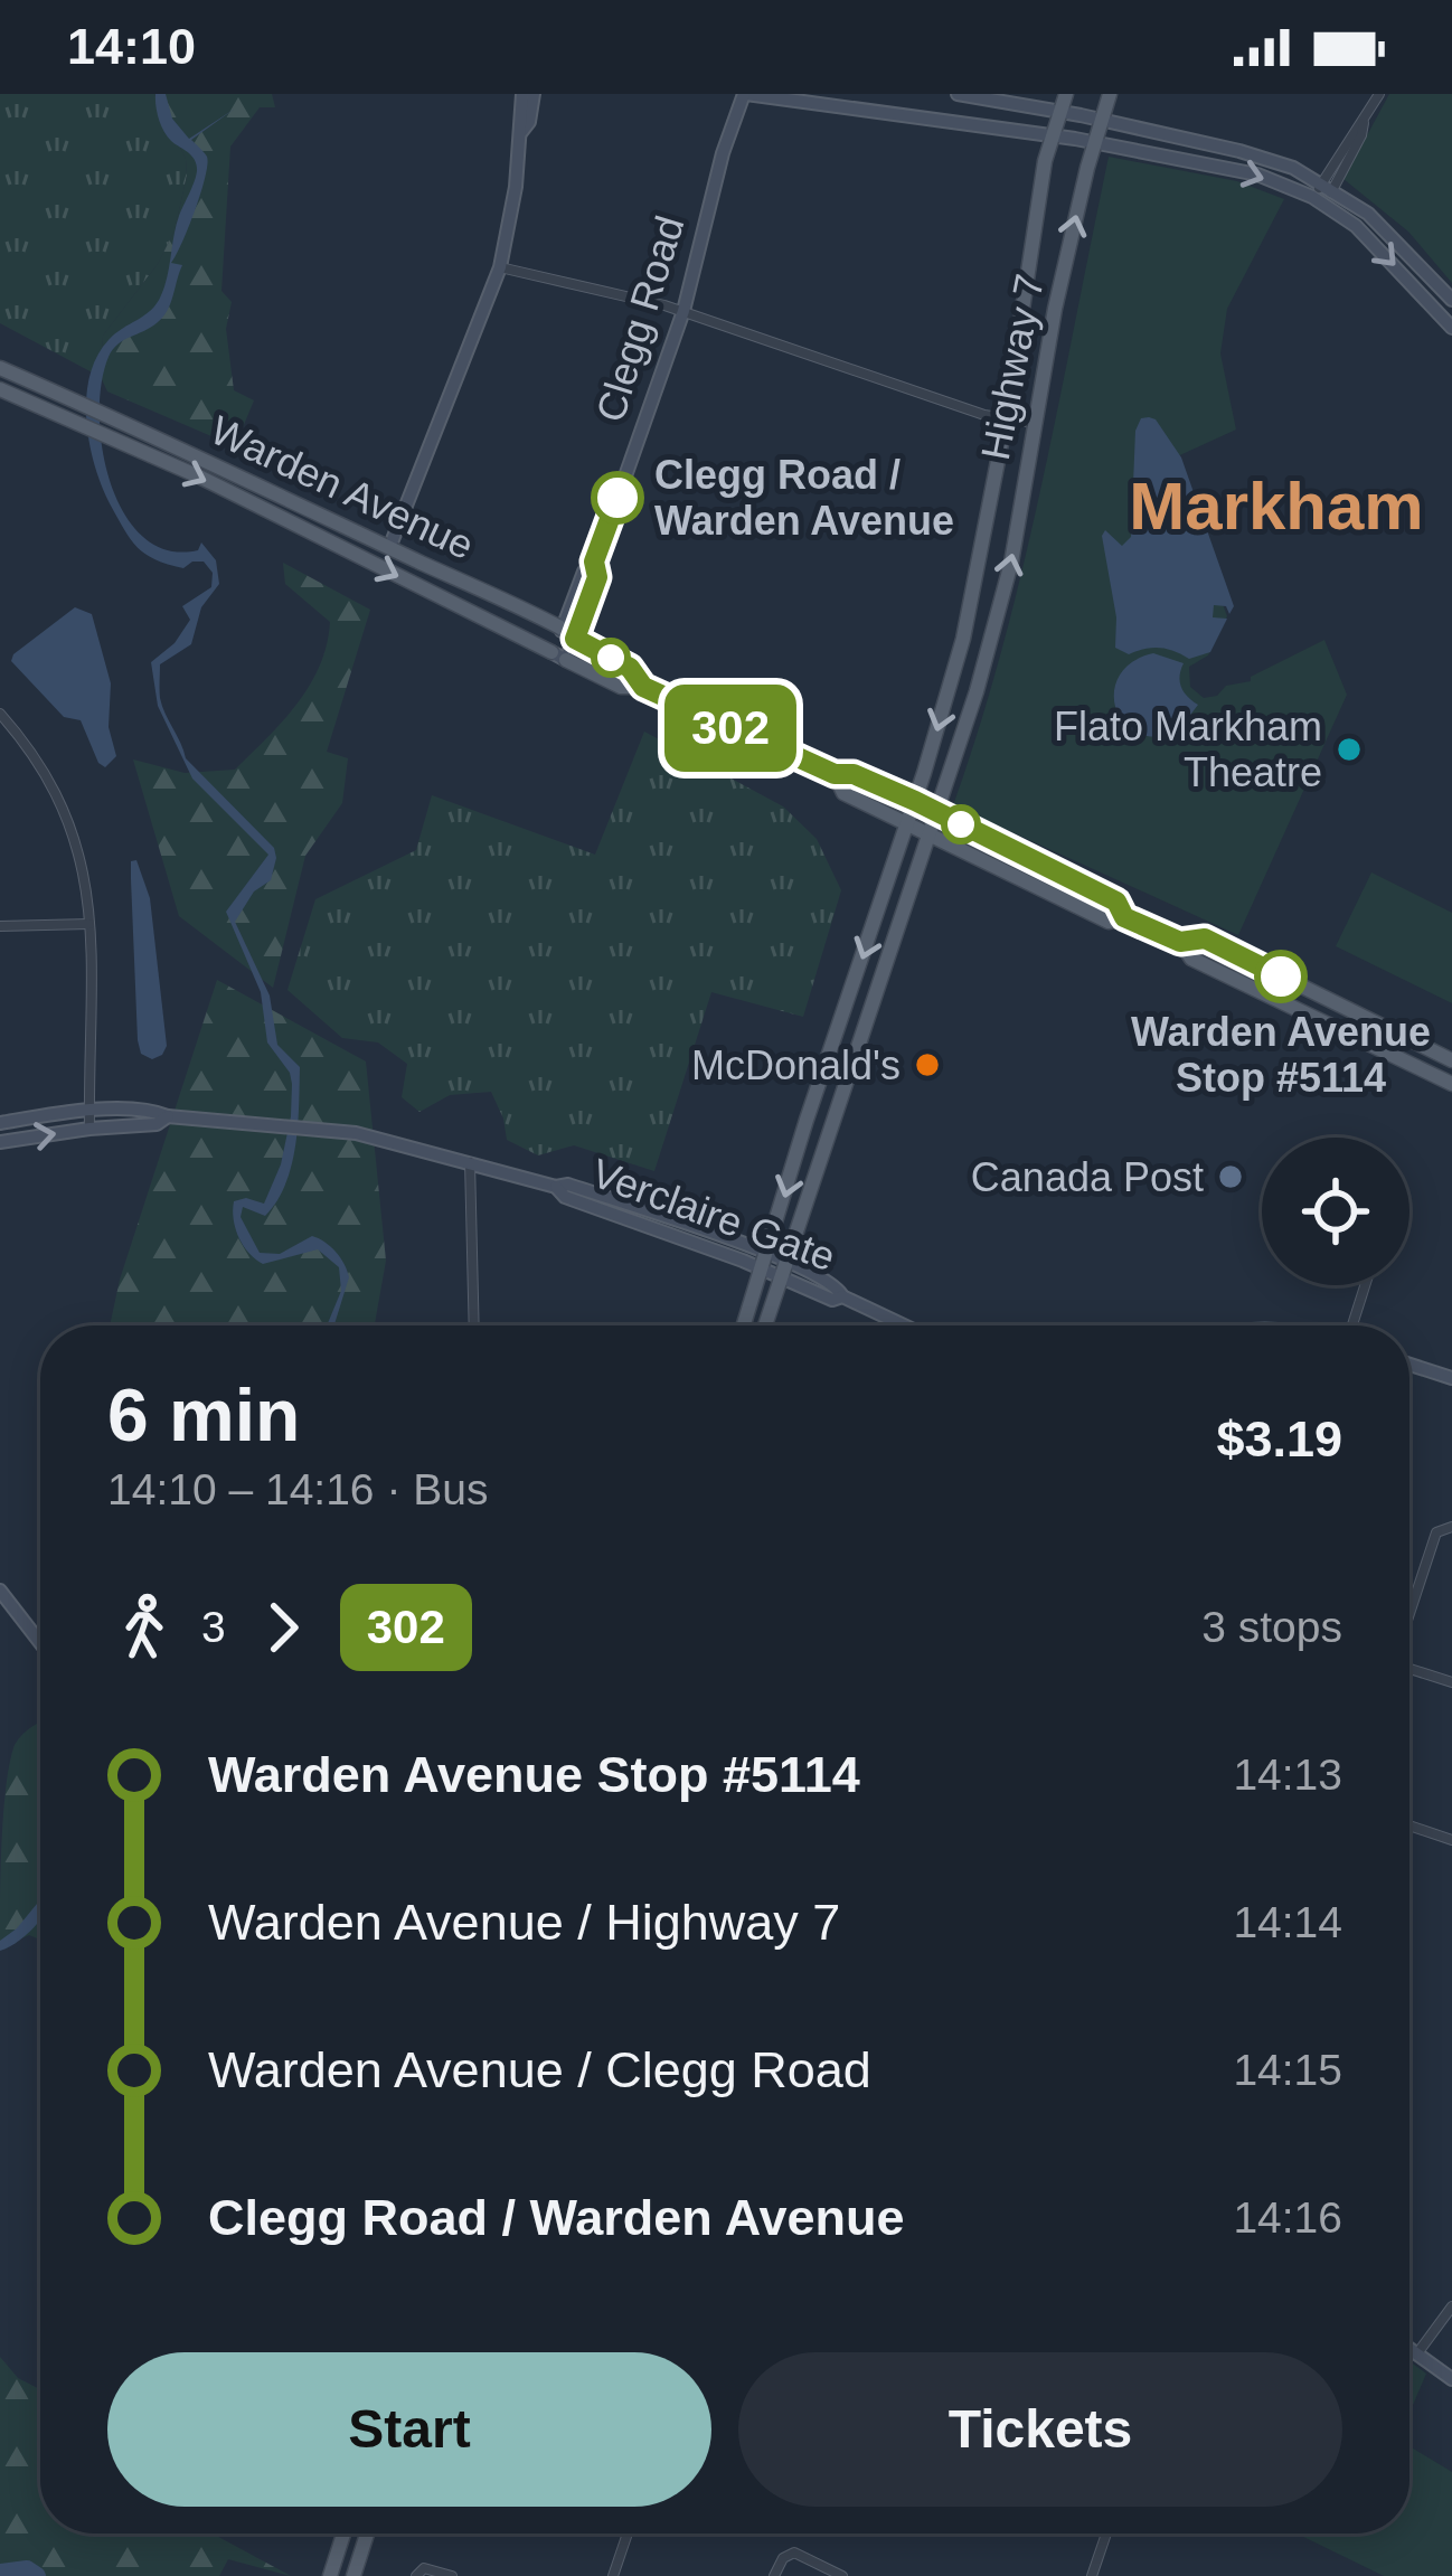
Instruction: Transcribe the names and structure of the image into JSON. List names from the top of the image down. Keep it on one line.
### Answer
{"streets":{"main road":["Clegg Road","Highway 7","Warden Avenue","Verclaire Gate"]},"crossings":[["Clegg Road","Warden Avenue"],["Highway 7","Warden Avenue"],["Highway 7","Verclaire Gate"]],"districts":["Markham"],"places":["Clegg Road / Warden Avenue","Flato Markham Theatre","Warden Avenue Stop #5114","McDonald's","Canada Post"],"lines":["bus line 302"],"page":{"status":"14:10","on_map":"302","heading":["6 min","14:10 – 14:16 · Bus","$3.19"],"legs":["3","302","3 stops"],"list":[{"name":"Warden Avenue Stop #5114","value":"14:13"},{"name":"Warden Avenue / Highway 7","value":"14:14"},{"name":"Warden Avenue / Clegg Road","value":"14:15"},{"name":"Clegg Road / Warden Avenue","value":"14:16"}],"buttons":["Start","Tickets"]}}
